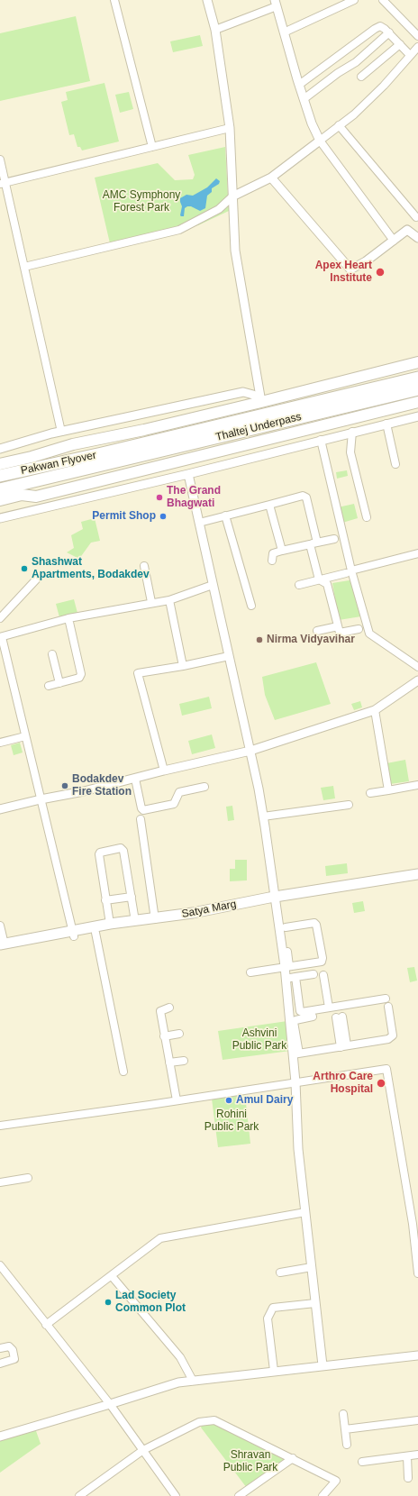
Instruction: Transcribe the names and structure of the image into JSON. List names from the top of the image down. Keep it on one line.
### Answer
{"streets":{"highway":["Thaltej Underpass","Pakwan Flyover"],"main road":["Satya Marg"]},"crossings":[["Thaltej Underpass","Pakwan Flyover"]],"parks":["AMC Symphony Forest Park","Ashvini Public Park","Rohini Public Park","Shravan Public Park"],"places":["Apex Heart Institute","The Grand Bhagwati","Permit Shop","Shashwat Apartments, Bodakdev","Nirma Vidyavihar","Bodakdev Fire Station","Arthro Care Hospital","Amul Dairy","Lad Society Common Plot"]}
